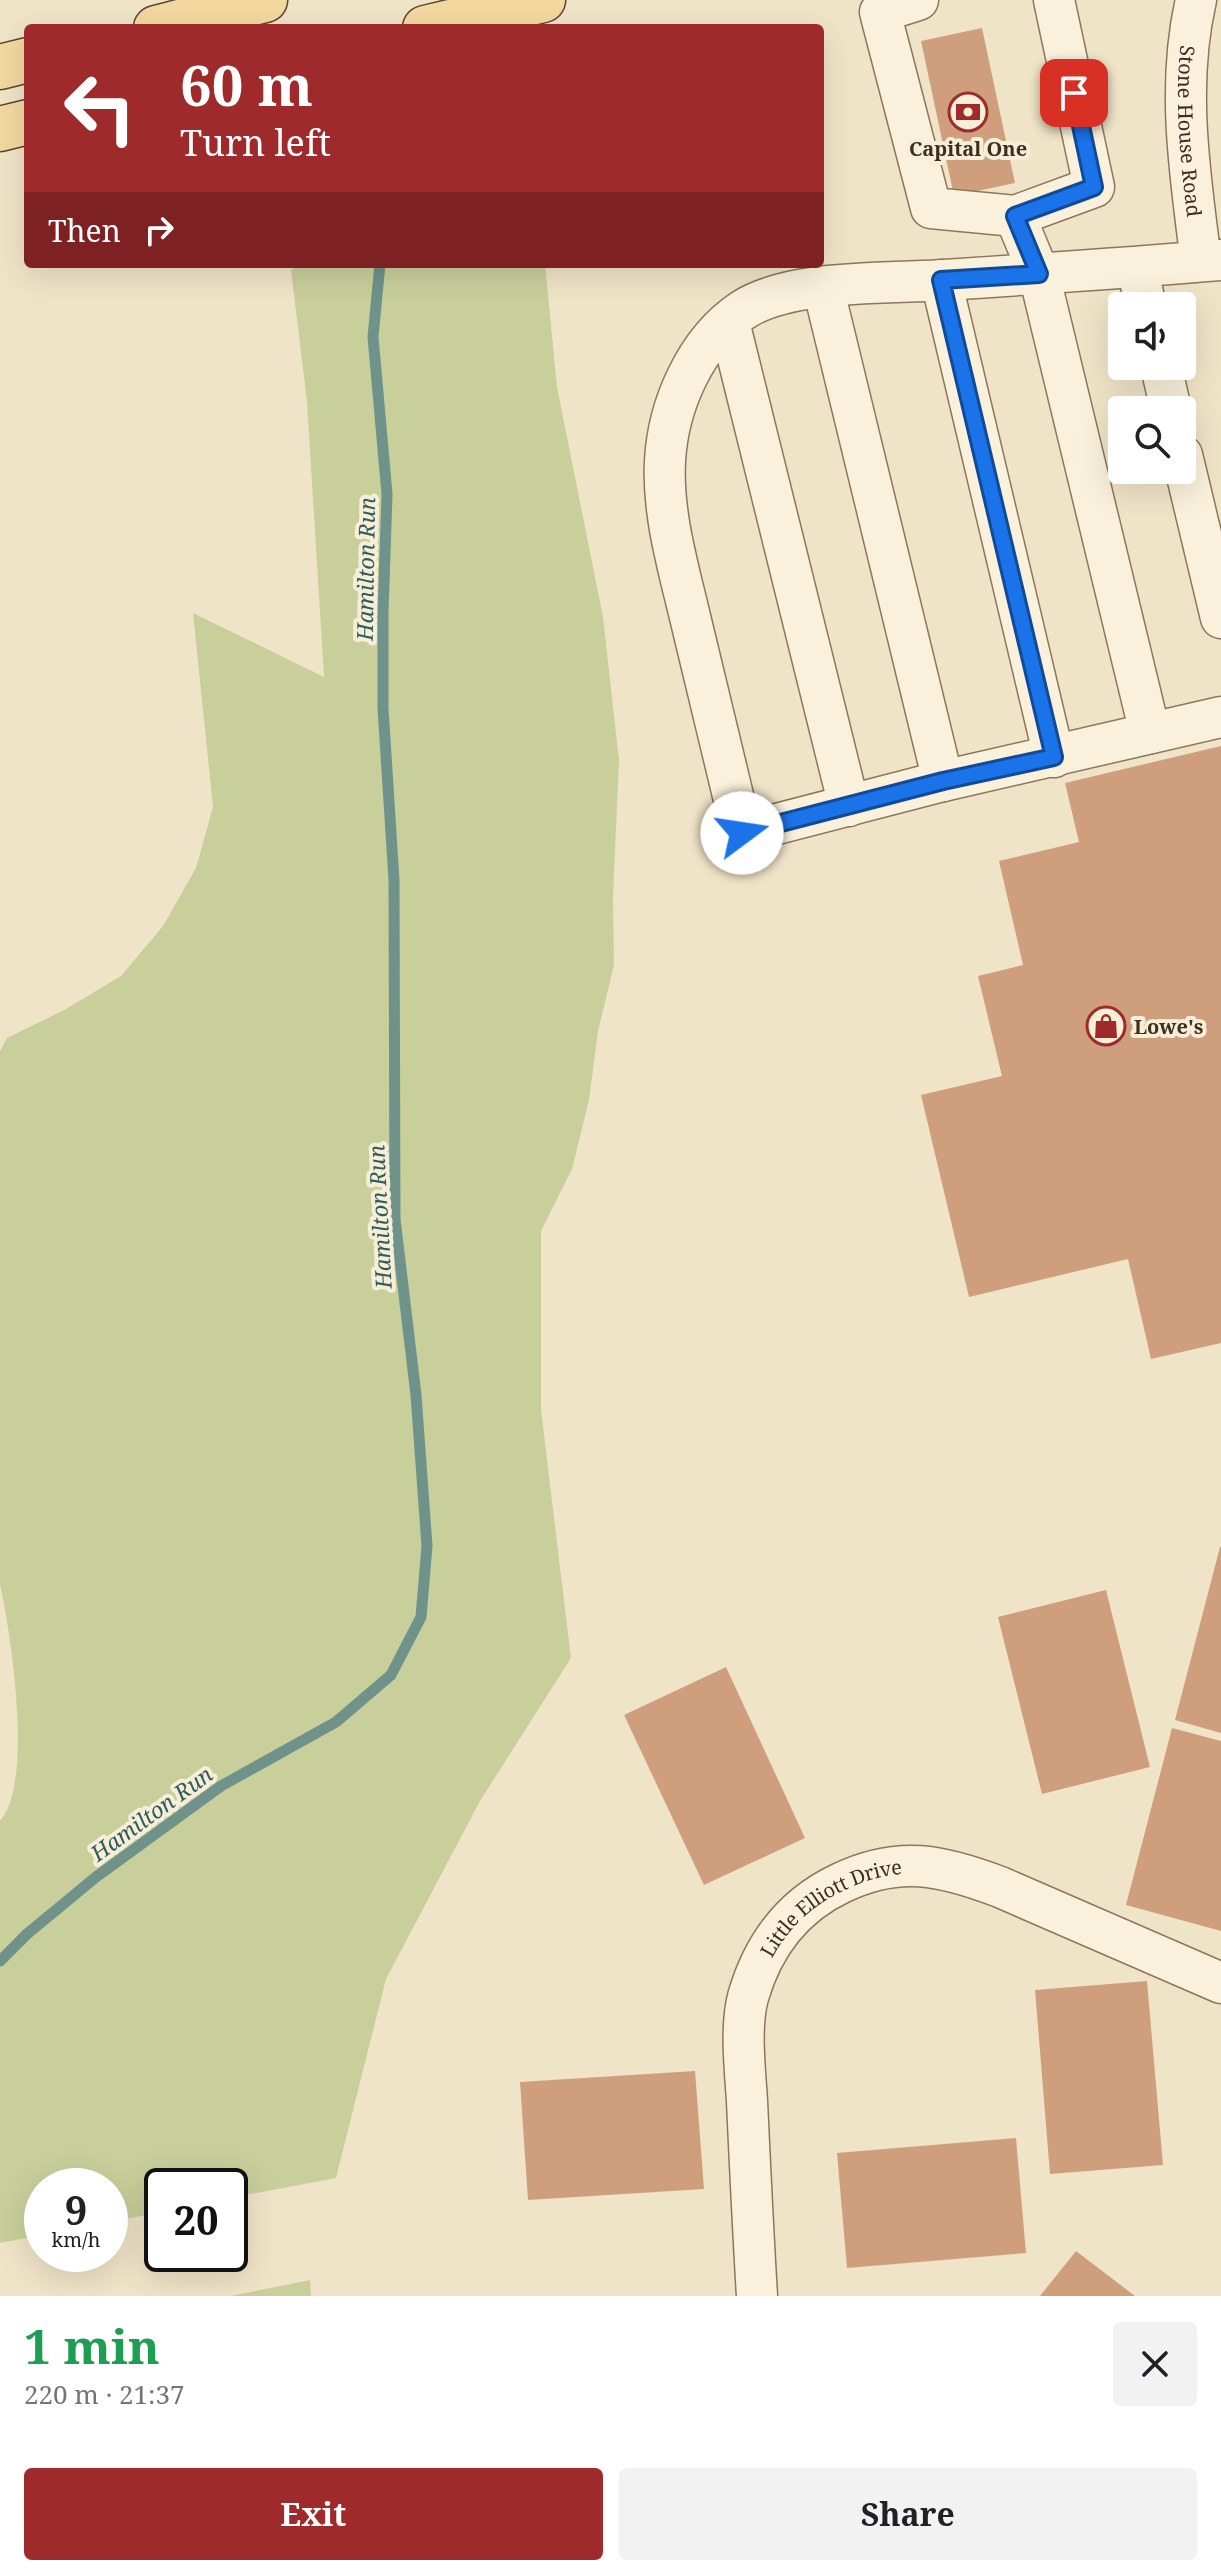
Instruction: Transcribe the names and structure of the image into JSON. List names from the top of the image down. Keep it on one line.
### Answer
{"streets":{"street":["Stone House Road","Little Elliott Drive"]},"water":["Hamilton Run"],"places":{"bank":["Capital One"],"shop":["Lowe's"]},"page":{"turn":["60 m","Turn left"],"then":"Then","speed":"9 km/h","limit":"20","heading":["1 min","220 m · 21:37"],"buttons":["Exit","Share"]}}
